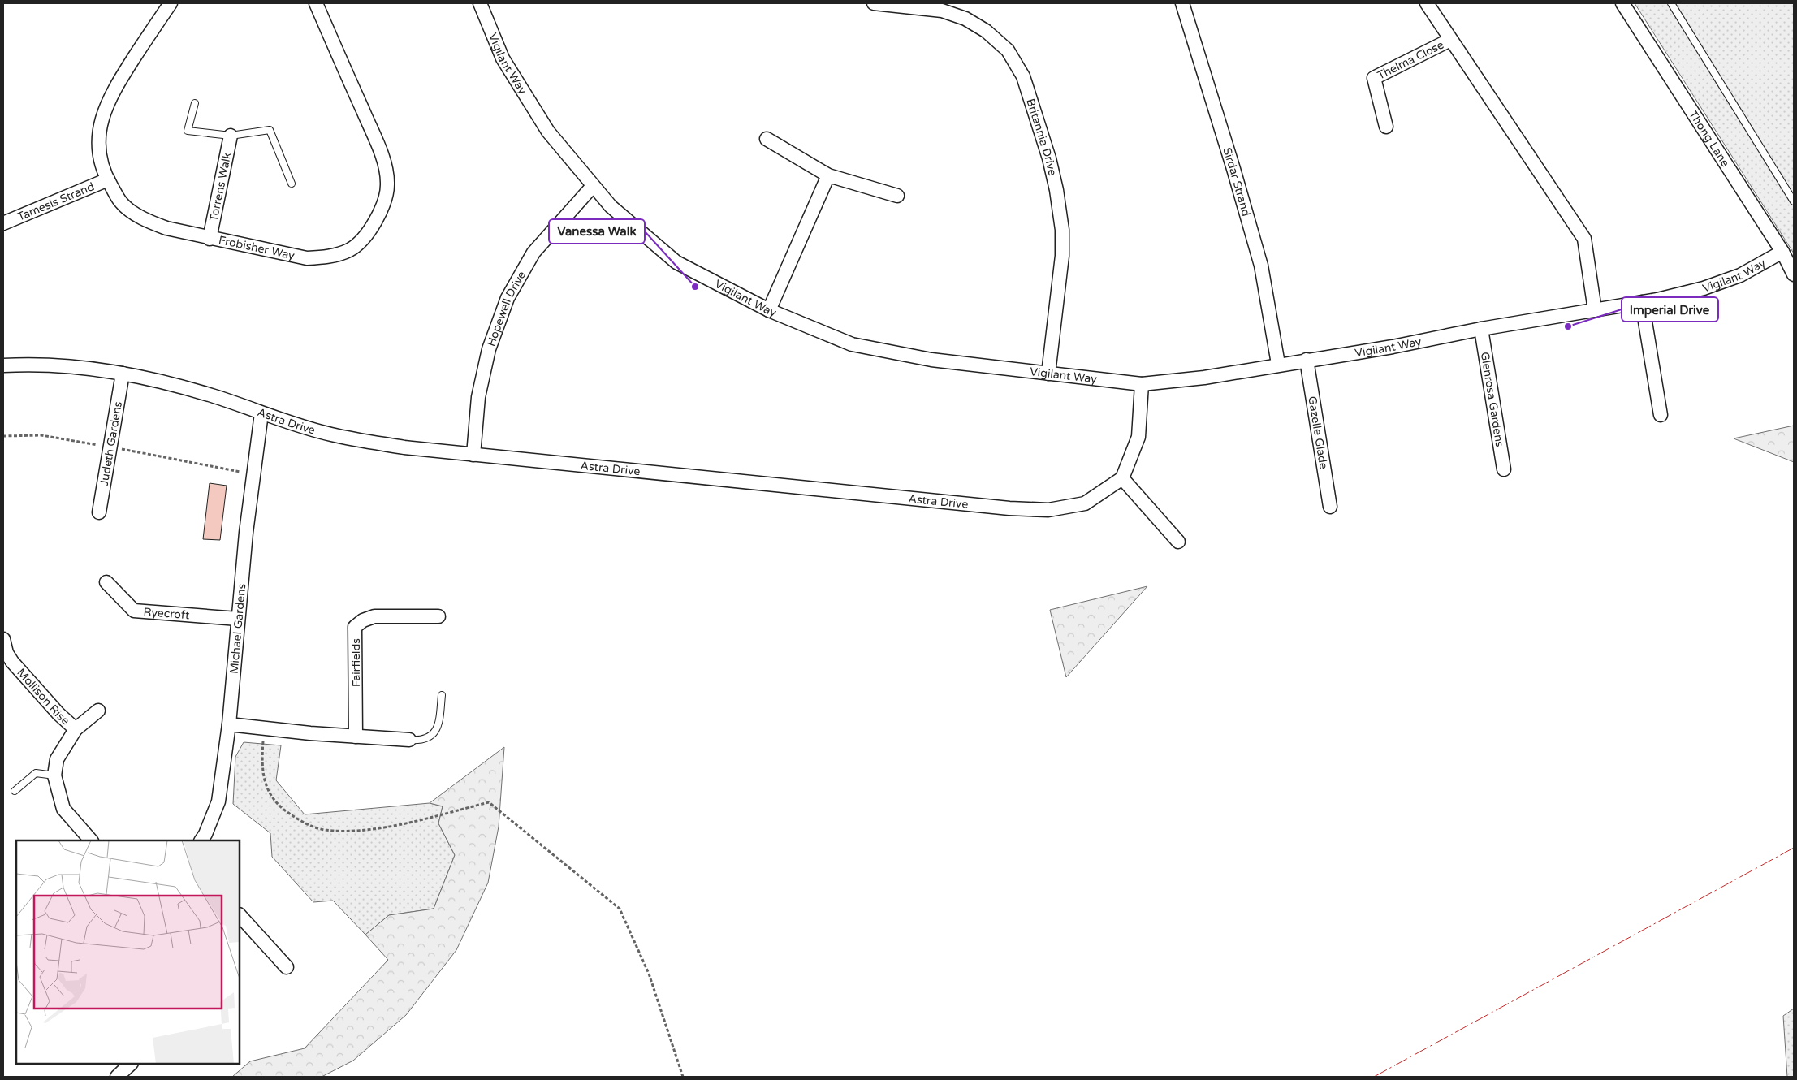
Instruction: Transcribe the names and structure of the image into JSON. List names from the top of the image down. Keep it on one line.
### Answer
{"streets":{"street":["Thelma Close","Vigilant Way","Britannia Drive","Thong Lane","Sirdar Strand","Torrens Walk","Tamesis Strand","Frobisher Way","Hopewell Drive","Glenrosa Gardens","Astra Drive","Gazelle Glade","Judeth Gardens","Ryecroft","Michael Gardens","Fairfields","Mollison Rise"]},"crossings":[["Vigilant Way","Britannia Drive"],["Vigilant Way","Thong Lane"],["Vigilant Way","Sirdar Strand"],["Vigilant Way","Hopewell Drive"],["Vigilant Way","Glenrosa Gardens"],["Vigilant Way","Gazelle Glade"],["Torrens Walk","Frobisher Way"],["Tamesis Strand","Frobisher Way"],["Hopewell Drive","Astra Drive"],["Astra Drive","Judeth Gardens"],["Astra Drive","Michael Gardens"],["Ryecroft","Michael Gardens"]],"places":["Vanessa Walk","Imperial Drive"]}
